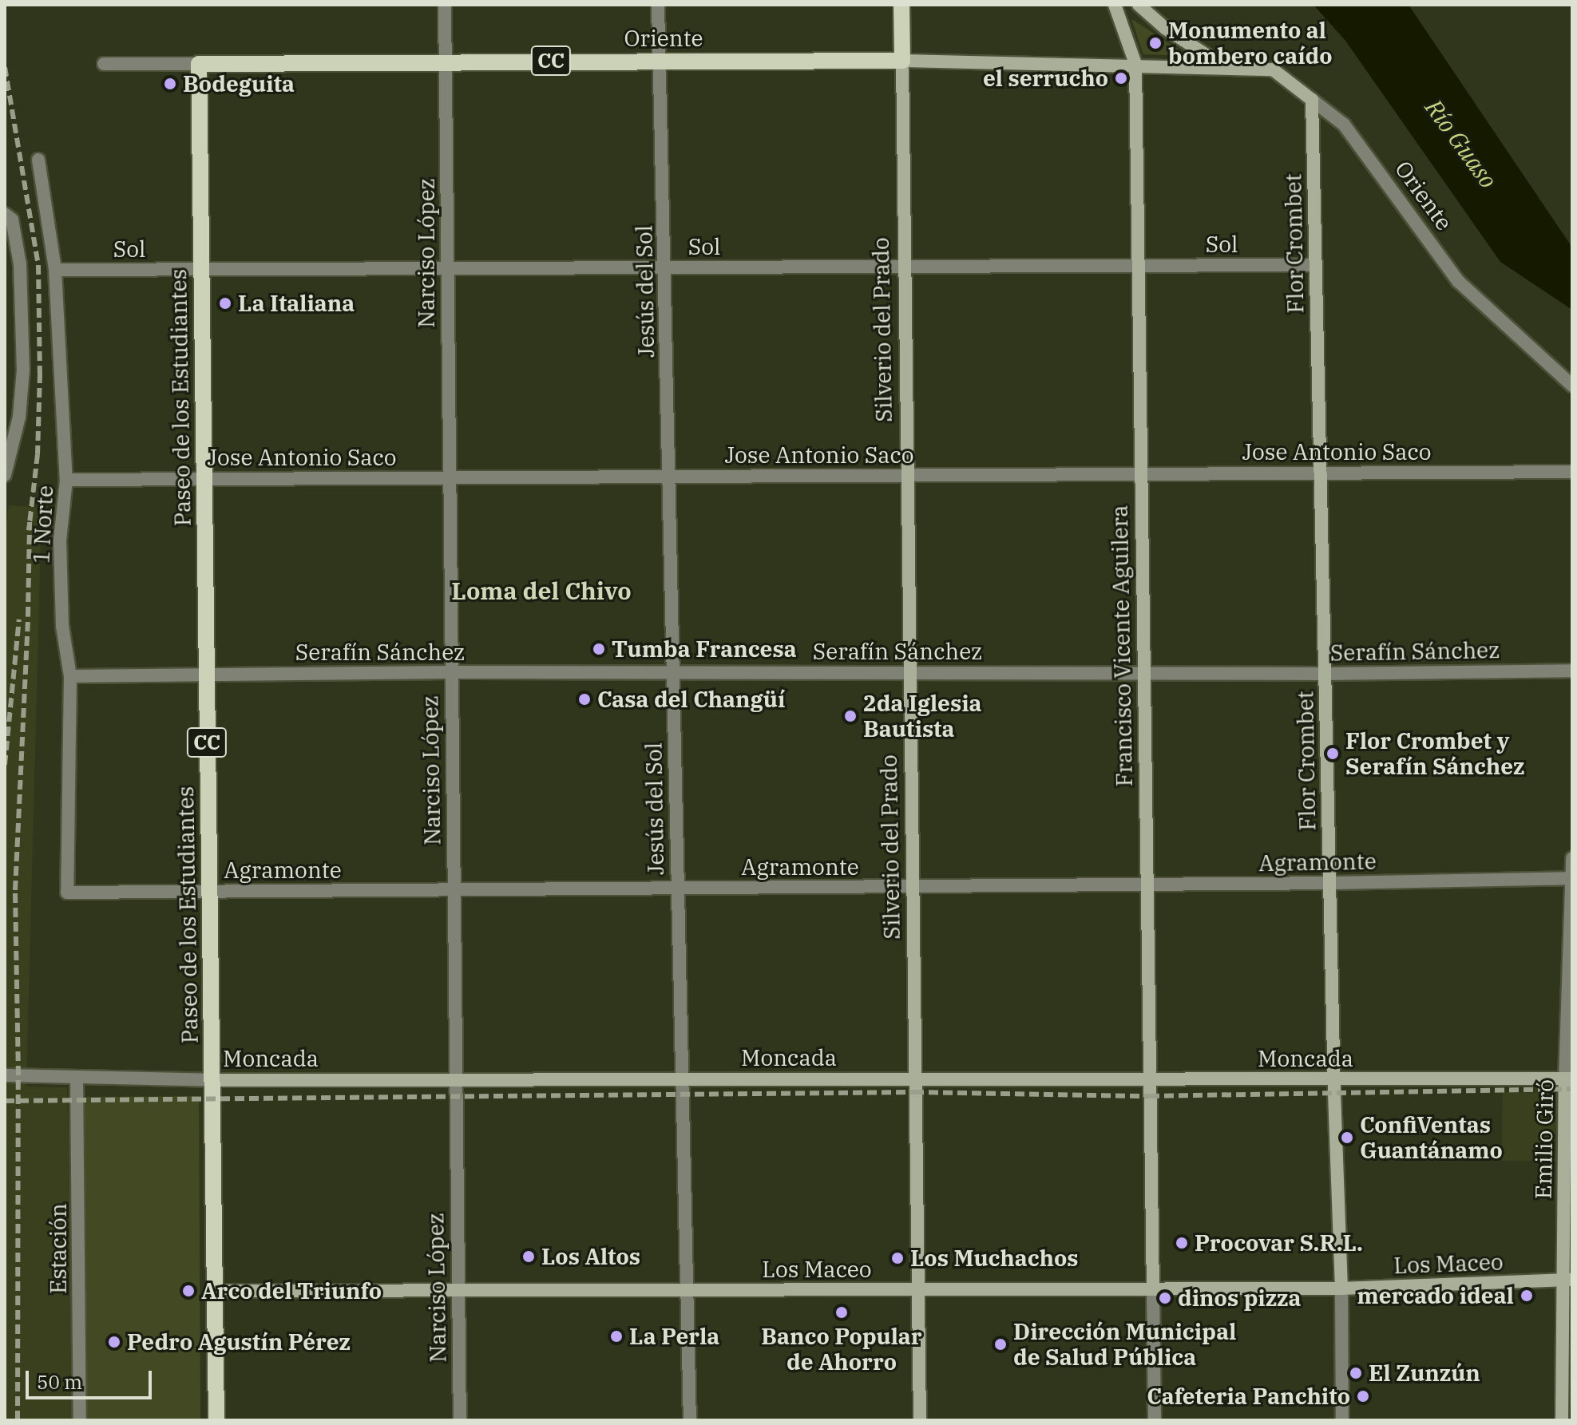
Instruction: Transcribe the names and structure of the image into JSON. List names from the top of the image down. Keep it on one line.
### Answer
{"streets":{"main road":["Oriente","CC","Flor Crombet","Silverio del Prado","Paseo de los Estudiantes","Francisco Vicente Aguilera","Moncada","Emilio Giró","Los Maceo"],"street":["Sol","Narciso López","Jesús del Sol","Jose Antonio Saco","1 Norte","Serafín Sánchez","Agramonte","Estación"]},"crossings":[["Oriente","Flor Crombet"],["Oriente","Narciso López"],["Oriente","Jesús del Sol"],["Oriente","Silverio del Prado"],["Oriente","Paseo de los Estudiantes"],["Oriente","Francisco Vicente Aguilera"],["Flor Crombet","Sol"],["Flor Crombet","Jose Antonio Saco"],["Flor Crombet","Serafín Sánchez"],["Flor Crombet","Agramonte"],["Flor Crombet","Moncada"],["Flor Crombet","Los Maceo"],["Sol","Narciso López"],["Sol","Jesús del Sol"],["Sol","Silverio del Prado"],["Sol","Paseo de los Estudiantes"],["Sol","1 Norte"],["Sol","Francisco Vicente Aguilera"],["Narciso López","Jose Antonio Saco"],["Narciso López","Serafín Sánchez"],["Narciso López","Agramonte"],["Narciso López","Moncada"],["Narciso López","Los Maceo"],["Jesús del Sol","Jose Antonio Saco"],["Jesús del Sol","Serafín Sánchez"],["Jesús del Sol","Agramonte"],["Jesús del Sol","Moncada"],["Jesús del Sol","Los Maceo"],["Silverio del Prado","Jose Antonio Saco"],["Silverio del Prado","Serafín Sánchez"],["Silverio del Prado","Agramonte"],["Silverio del Prado","Moncada"],["Silverio del Prado","Los Maceo"],["Paseo de los Estudiantes","Jose Antonio Saco"],["Paseo de los Estudiantes","Serafín Sánchez"],["Paseo de los Estudiantes","Agramonte"],["Paseo de los Estudiantes","Moncada"],["Paseo de los Estudiantes","Los Maceo"],["Jose Antonio Saco","1 Norte"],["Jose Antonio Saco","Francisco Vicente Aguilera"],["1 Norte","Serafín Sánchez"],["1 Norte","Agramonte"],["Francisco Vicente Aguilera","Serafín Sánchez"],["Francisco Vicente Aguilera","Agramonte"],["Francisco Vicente Aguilera","Moncada"],["Francisco Vicente Aguilera","Los Maceo"],["Agramonte","Emilio Giró"],["Moncada","Emilio Giró"],["Moncada","Estación"],["Emilio Giró","Los Maceo"]],"districts":["Loma del Chivo"],"water":["Río Guaso"],"places":["Monumento al bombero caído","el serrucho","Bodeguita","La Italiana","Tumba Francesa","Casa del Changüí","2da Iglesia Bautista","Flor Crombet y Serafín Sánchez","ConfiVentas Guantánamo","Procovar S.R.L.","Los Altos","Los Muchachos","Arco del Triunfo","mercado ideal","dinos pizza","Banco Popular de Ahorro","La Perla","Pedro Agustín Pérez","Dirección Municipal de Salud Pública","El Zunzún","Cafeteria Panchito"],"scale_bar":"50 m"}
